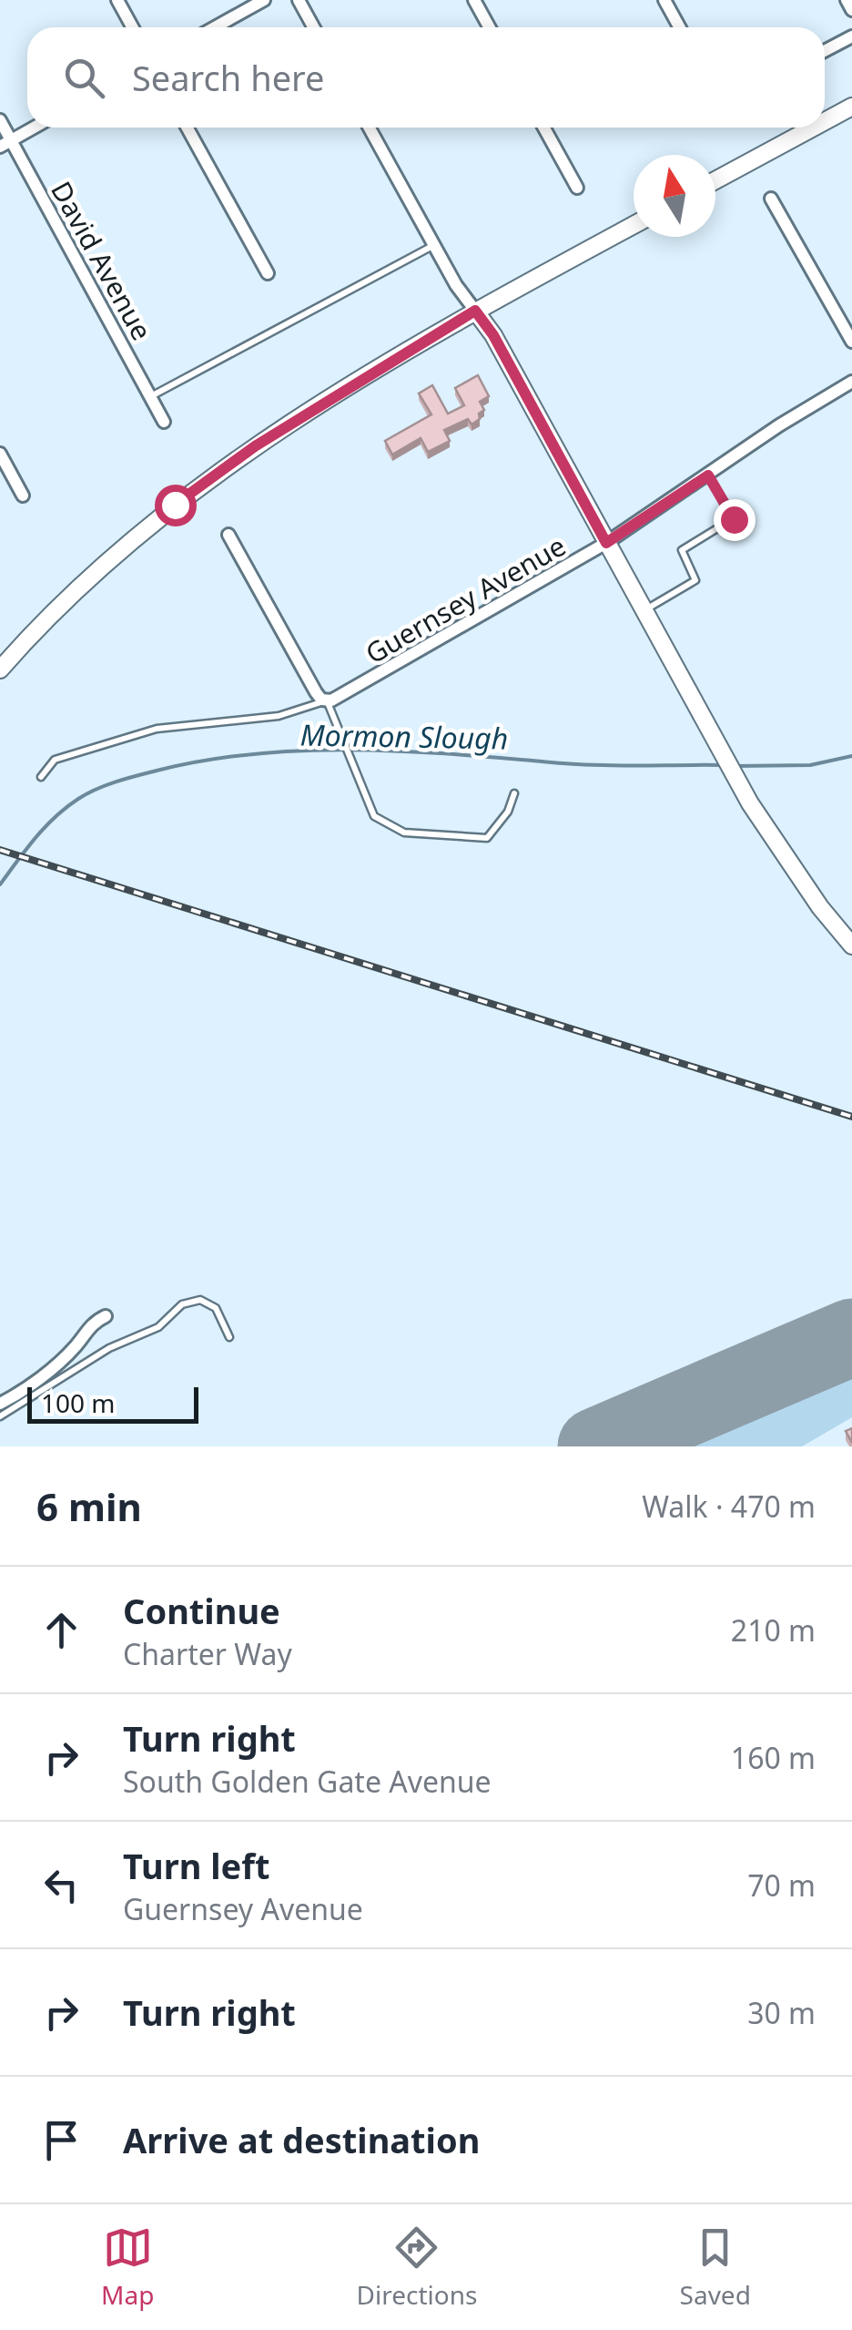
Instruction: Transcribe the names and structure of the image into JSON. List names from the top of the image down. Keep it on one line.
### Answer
{"streets":{"street":["David Avenue","Guernsey Avenue"]},"water":["Mormon Slough"],"scale_bar":"100 m","north":"top","page":{"search":"Search here","scale":"100 m","heading":["6 min","Walk · 470 m"],"list":[["Continue","Charter Way","210 m"],["Turn right","South Golden Gate Avenue","160 m"],["Turn left","Guernsey Avenue","70 m"],["Turn right","30 m"],"Arrive at destination"],"nav":["Map","Directions","Saved"]}}
